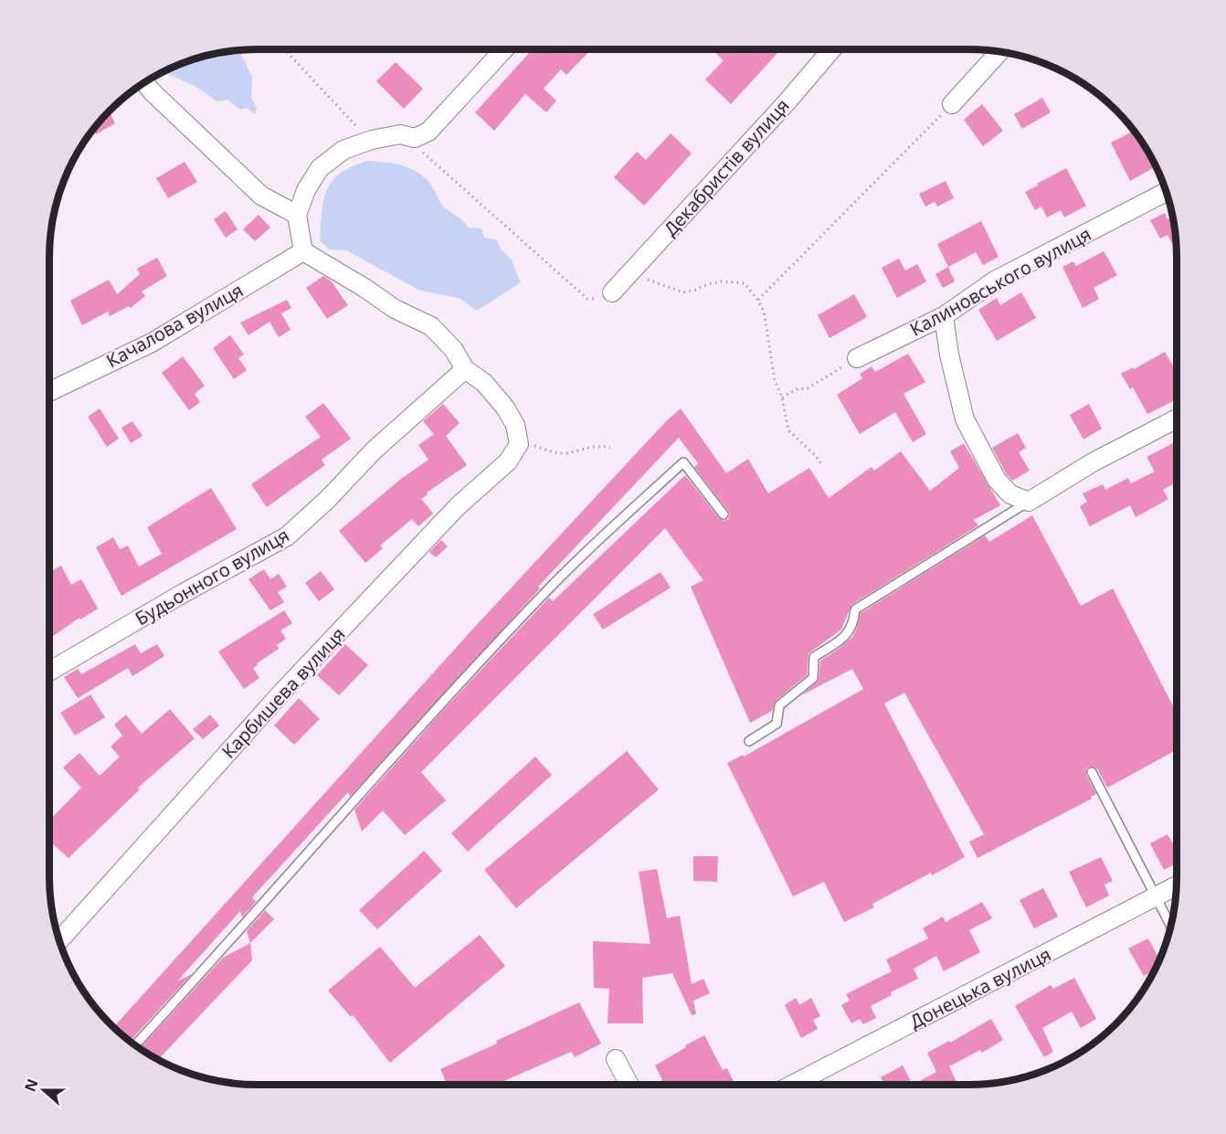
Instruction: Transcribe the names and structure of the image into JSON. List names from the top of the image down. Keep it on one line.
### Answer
{"streets":{"street":["Декабристів вулиця","Калиновського вулиця","Качалова вулиця","Будьонного вулиця","Карбишева вулиця","Донецька вулиця"]},"north":"left"}
